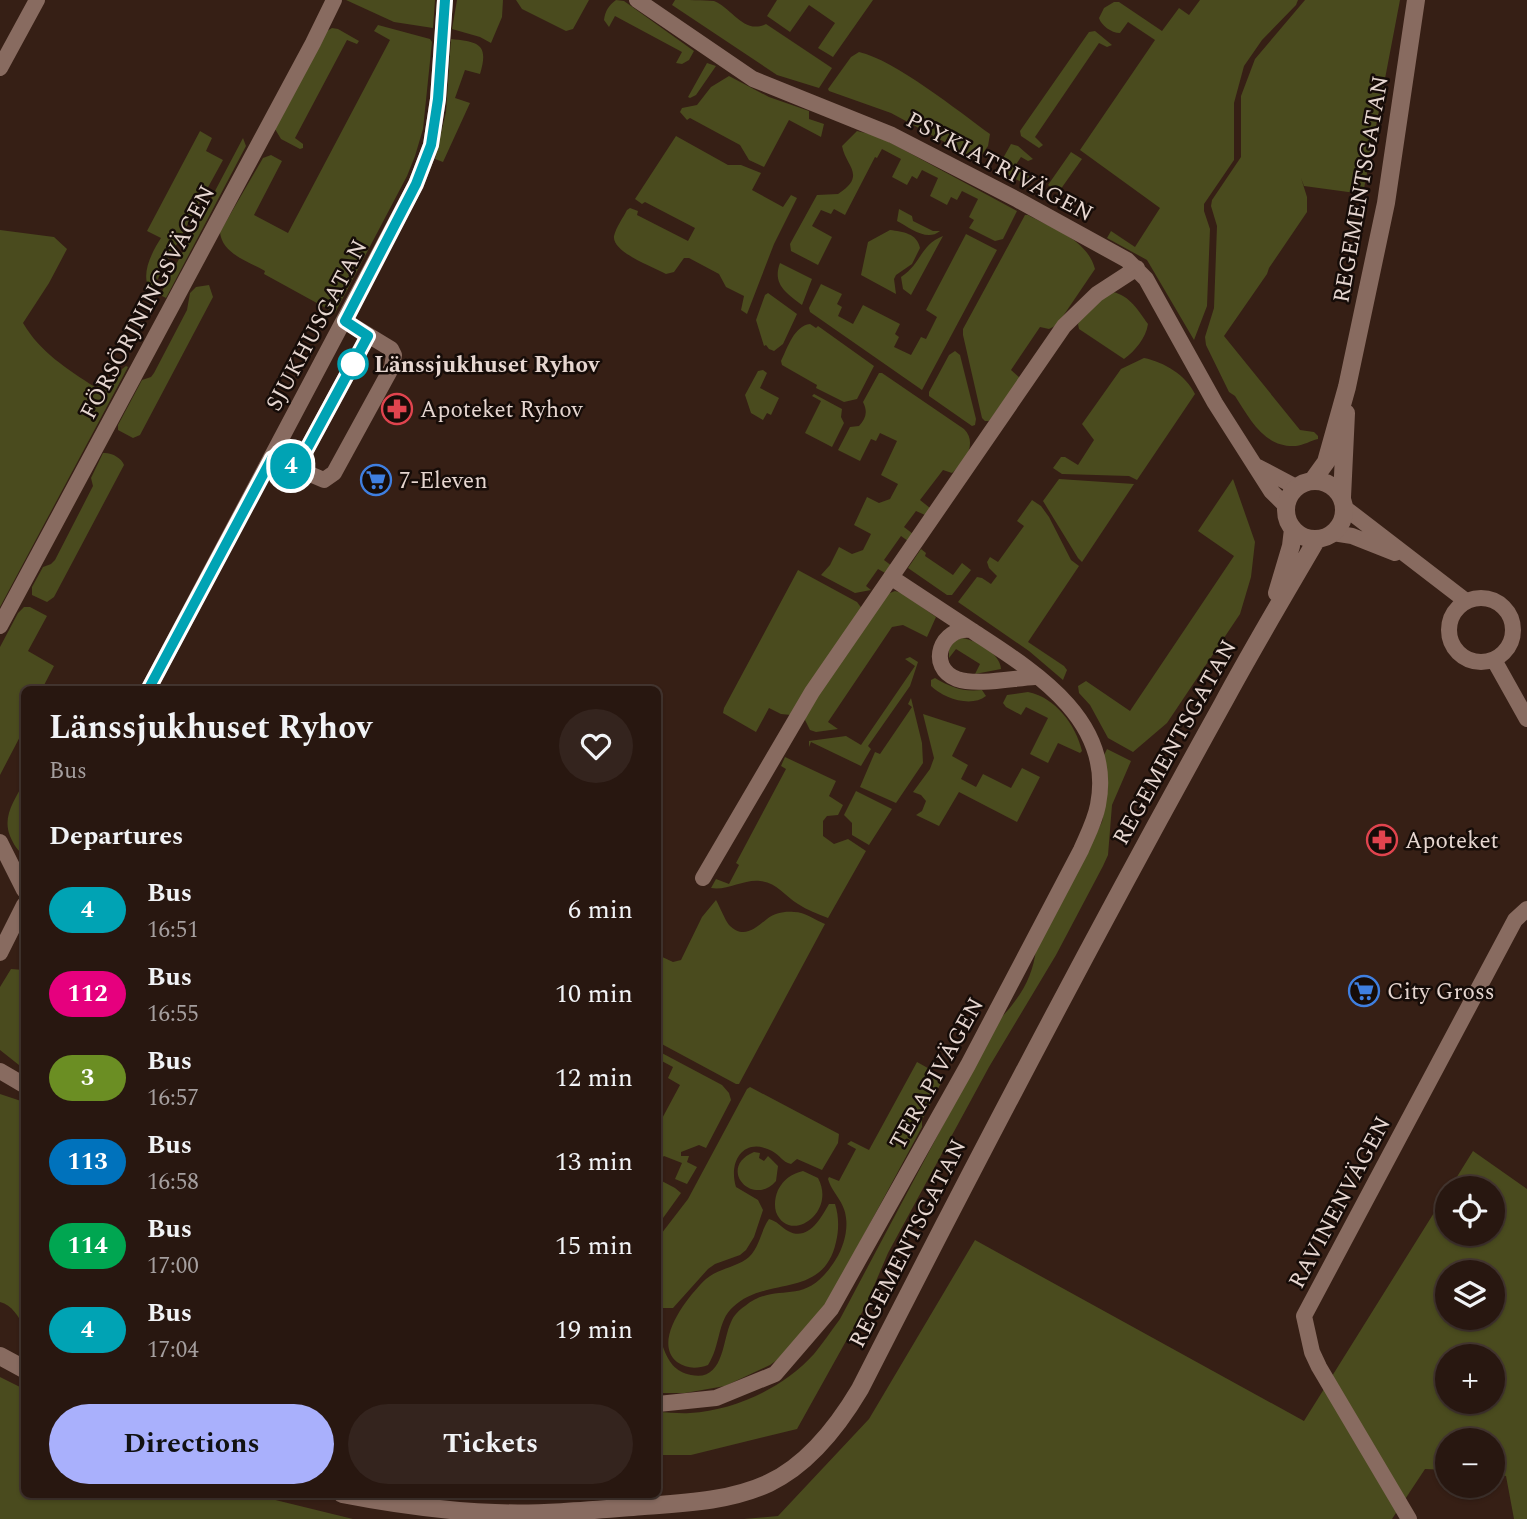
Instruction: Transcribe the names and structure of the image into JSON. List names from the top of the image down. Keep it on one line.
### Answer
{"streets":{"street":["PSYKIATRIVÄGEN","REGEMENTSGATAN","FÖRSÖRJNINGSVÄGEN","SJUKHUSGATAN","TERAPIVÄGEN","RAVINENVÄGEN"]},"crossings":[["PSYKIATRIVÄGEN","REGEMENTSGATAN"]],"places":{"other":["Länssjukhuset Ryhov"],"pharmacy":["Apoteket Ryhov","Apoteket"],"supermarket":["7-Eleven","City Gross"]},"lines":["bus line 4"],"page":{"on_map":"4","heading":[["Länssjukhuset Ryhov","Bus"],"Departures"],"list":[{"mark":"4","name":"Bus","note":"16:51","value":"6 min"},{"mark":"112","name":"Bus","note":"16:55","value":"10 min"},{"mark":"3","name":"Bus","note":"16:57","value":"12 min"},{"mark":"113","name":"Bus","note":"16:58","value":"13 min"},{"mark":"114","name":"Bus","note":"17:00","value":"15 min"},{"mark":"4","name":"Bus","note":"17:04","value":"19 min"}],"map_buttons":["+","−"],"buttons":["Directions","Tickets"]}}
